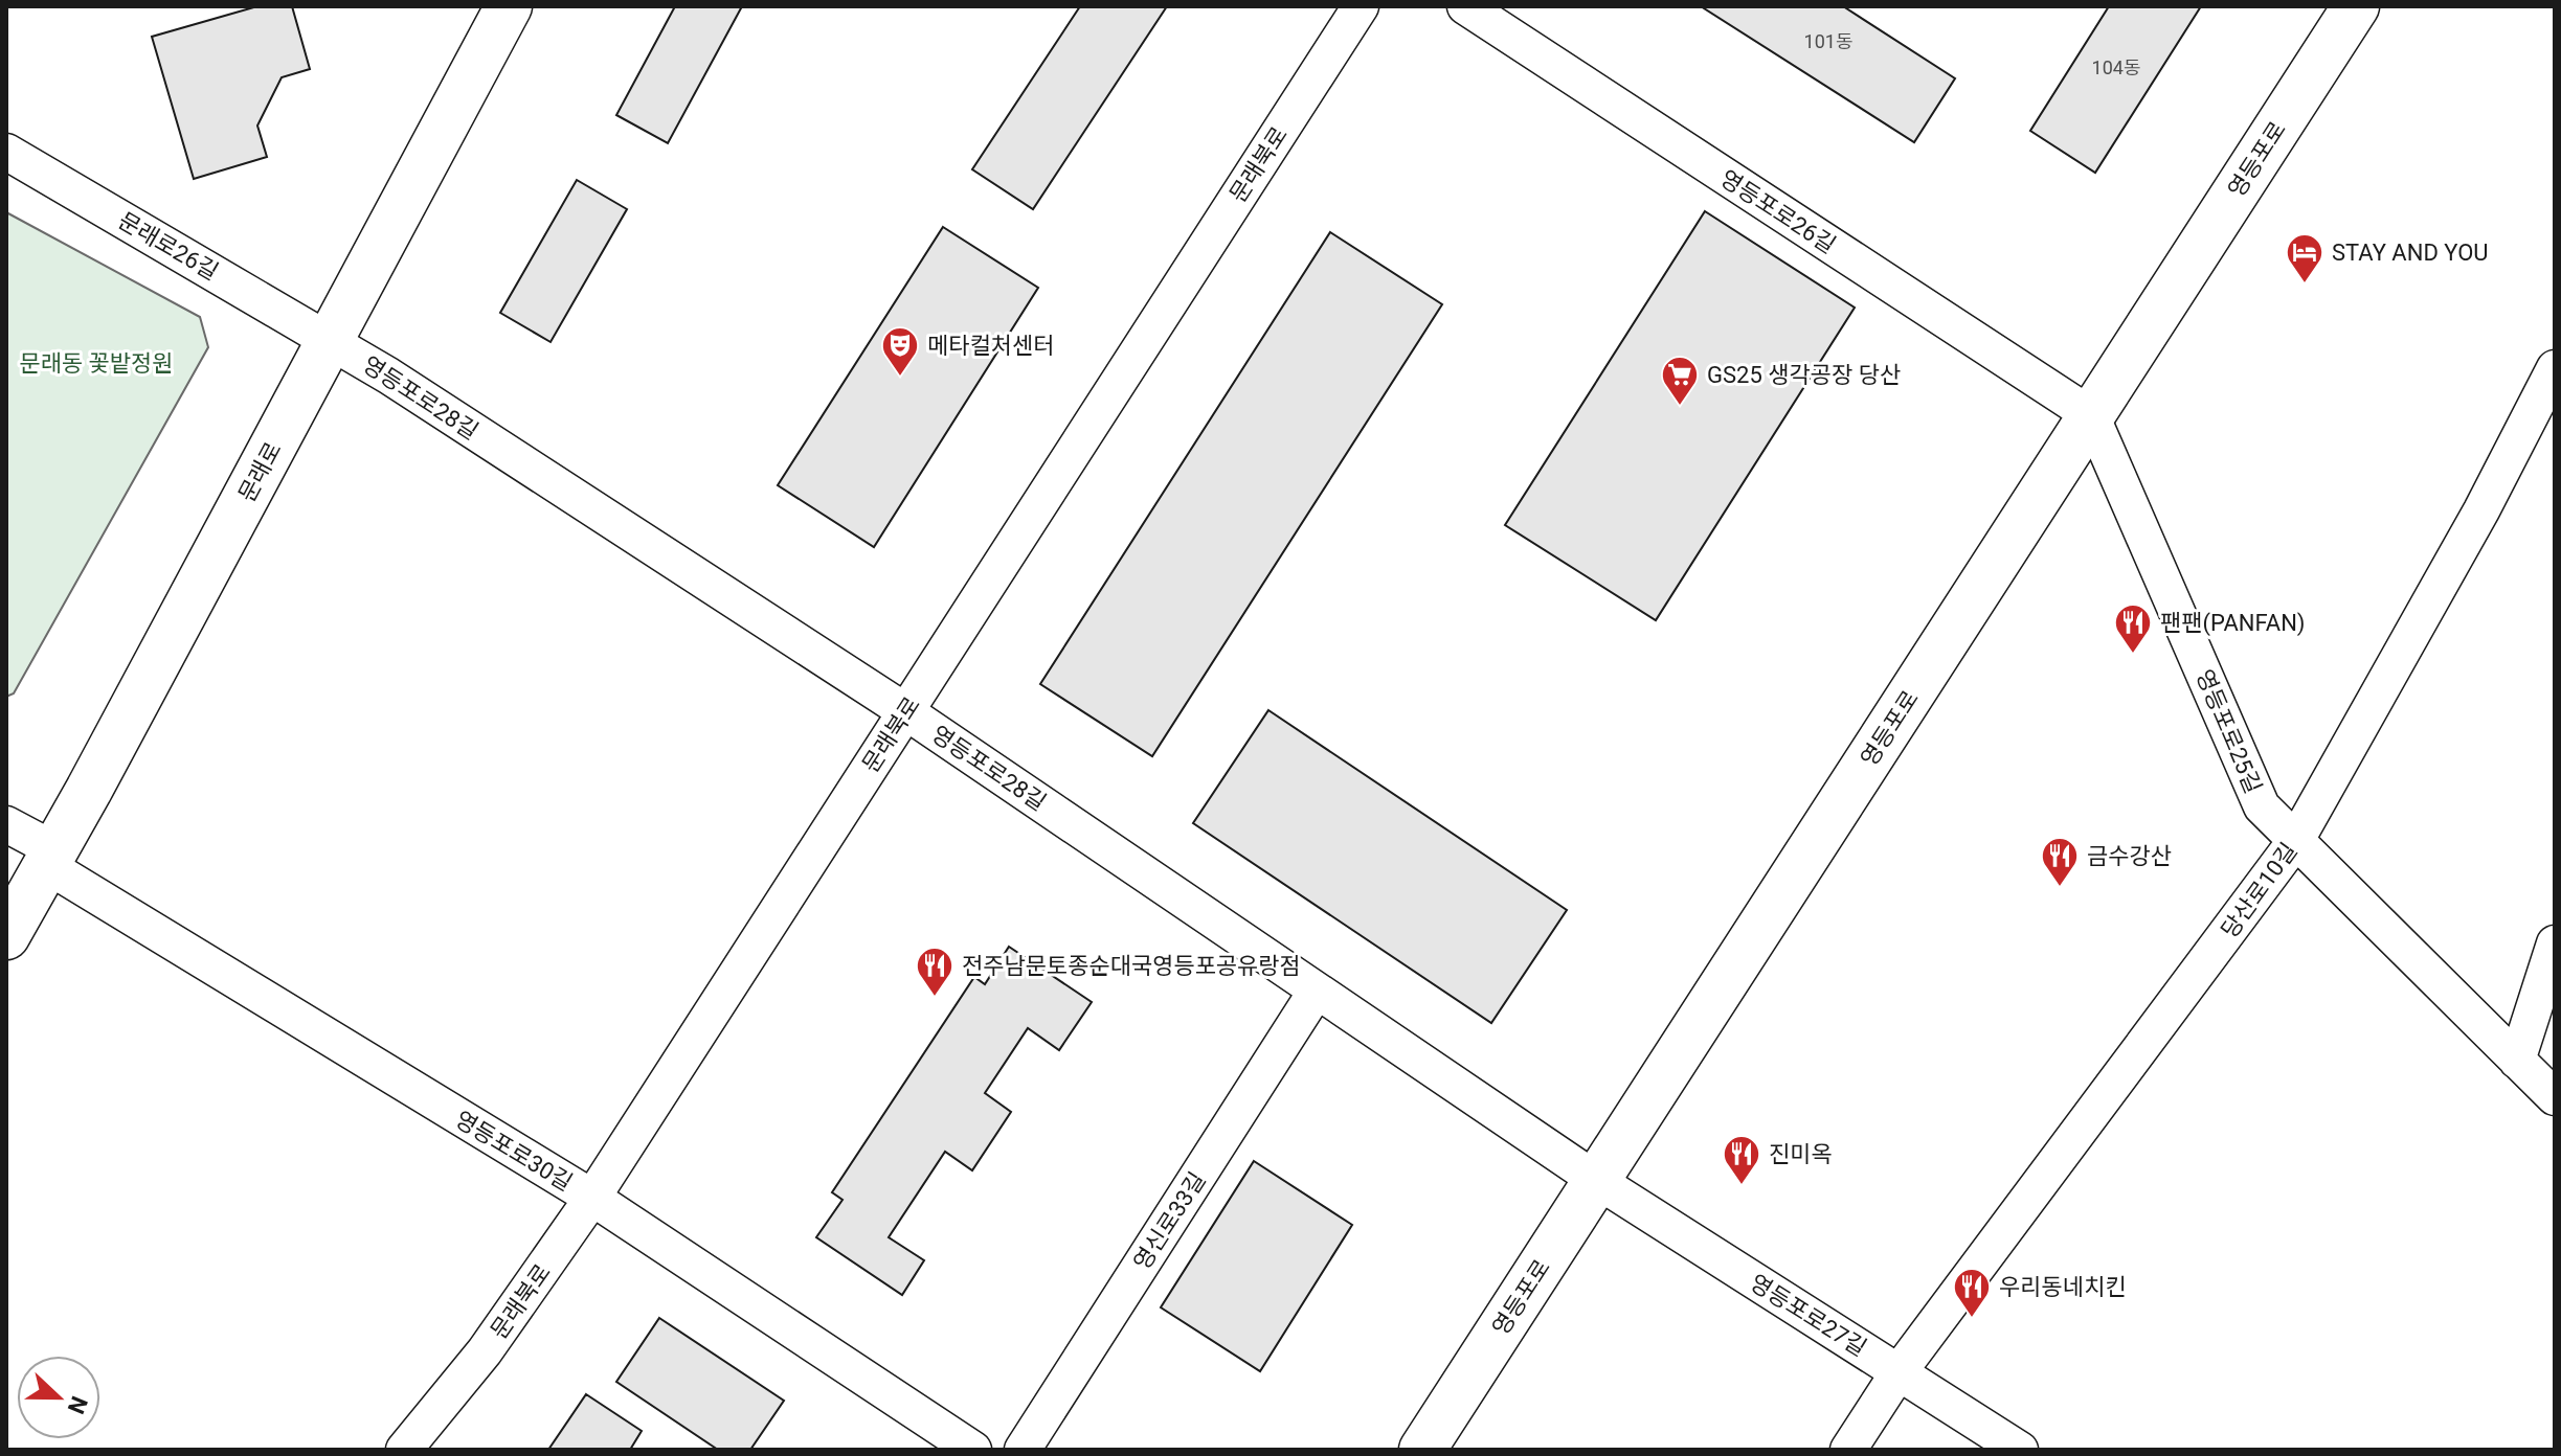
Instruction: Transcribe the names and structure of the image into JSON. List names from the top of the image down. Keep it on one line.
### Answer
{"streets":{"main road":["영등포로","문래로"],"street":["문래북로","영등포로26길","문래로26길","영등포로28길","영등포로25길","당산로10길","영등포로30길","영신로33길","영등포로27길"]},"crossings":[["영등포로","영등포로26길"],["영등포로","영등포로28길"],["영등포로","영등포로25길"],["영등포로","영등포로27길"],["문래북로","영등포로28길"],["문래북로","영등포로30길"],["영등포로26길","영등포로25길"],["문래로26길","영등포로28길"],["문래로26길","문래로"],["영등포로28길","문래로"],["영등포로28길","영신로33길"],["영등포로28길","영등포로27길"],["문래로","영등포로30길"],["영등포로25길","당산로10길"],["당산로10길","영등포로27길"]],"parks":["문래동 꽃밭정원"],"places":{"hotel":["STAY AND YOU"],"theatre":["메타컬처센터"],"supermarket":["GS25 생각공장 당산"],"restaurant":["팬팬(PANFAN)","금수강산","전주남문토종순대국영등포공유랑점","진미옥","우리동네치킨"]},"house_numbers":["101동","104동"],"north":"right"}
